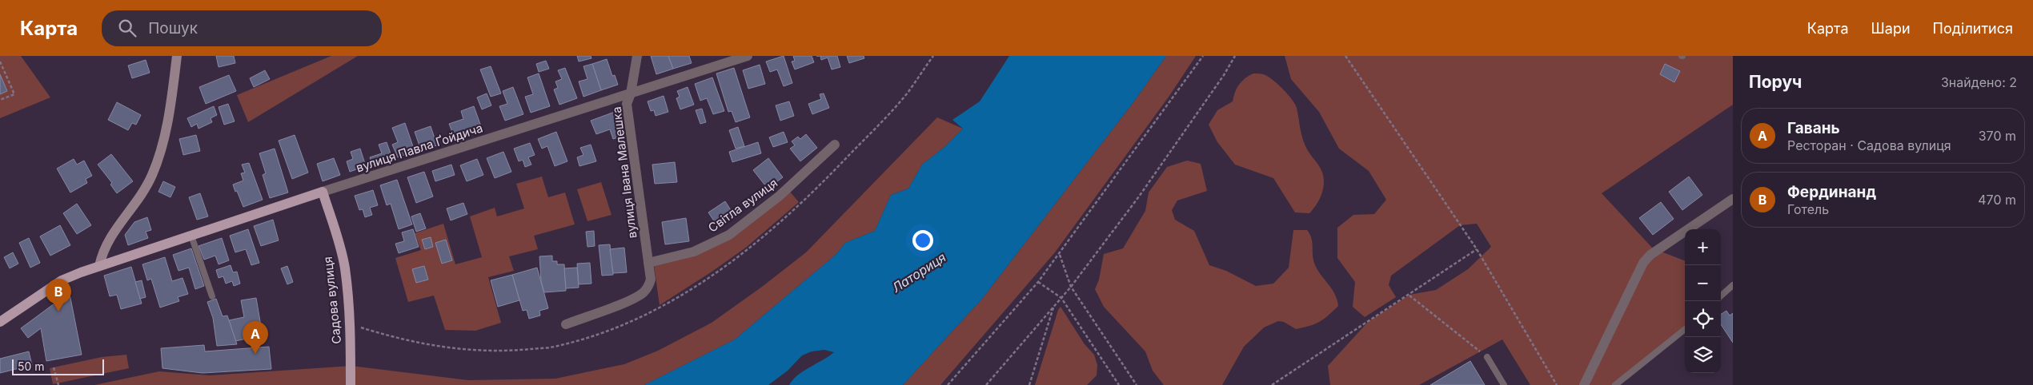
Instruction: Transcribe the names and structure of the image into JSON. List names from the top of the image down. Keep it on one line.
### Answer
{"streets":{"main road":["вулиця Павла Ґойдича","Садова вулиця"],"street":["вулиця Івана Малешка","Світла вулиця"]},"crossings":[["вулиця Павла Ґойдича","вулиця Івана Малешка"],["вулиця Павла Ґойдича","Садова вулиця"],["вулиця Івана Малешка","Світла вулиця"]],"water":["Латориця"],"scale_bar":"50 m","page":{"header":"Карта","search":"Пошук","nav":["Карта","Шари","Поділитися"],"heading":["Поруч","Знайдено: 2"],"list":[{"mark":"A","name":"Гавань","note":"Ресторан · Садова вулиця","value":"370 m"},{"mark":"B","name":"Фердинанд","note":"Готель","value":"470 m"}],"map_buttons":["+","−"],"pins":["B","A"],"scale":"50 m"}}
